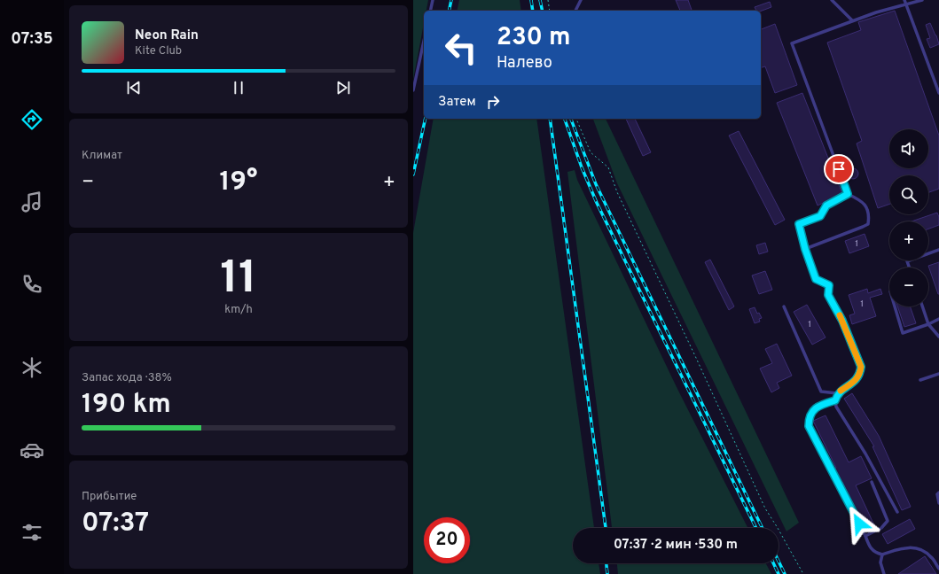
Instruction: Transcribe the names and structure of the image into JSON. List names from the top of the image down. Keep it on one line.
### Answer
{"house_numbers":["1","1","1"],"page":{"tabs":"07:35","turn":["230 m","Налево"],"song":["Neon Rain","Kite Club"],"then":"Затем","tile":["Климат",["11","km/h"],["Запас хода · 38%","190 km"],["Прибытие","07:37"]],"map_buttons":["+","−"],"heat":["−","19°","+"],"limit":"20","trip":"07:37 · 2 мин · 530 m"}}
